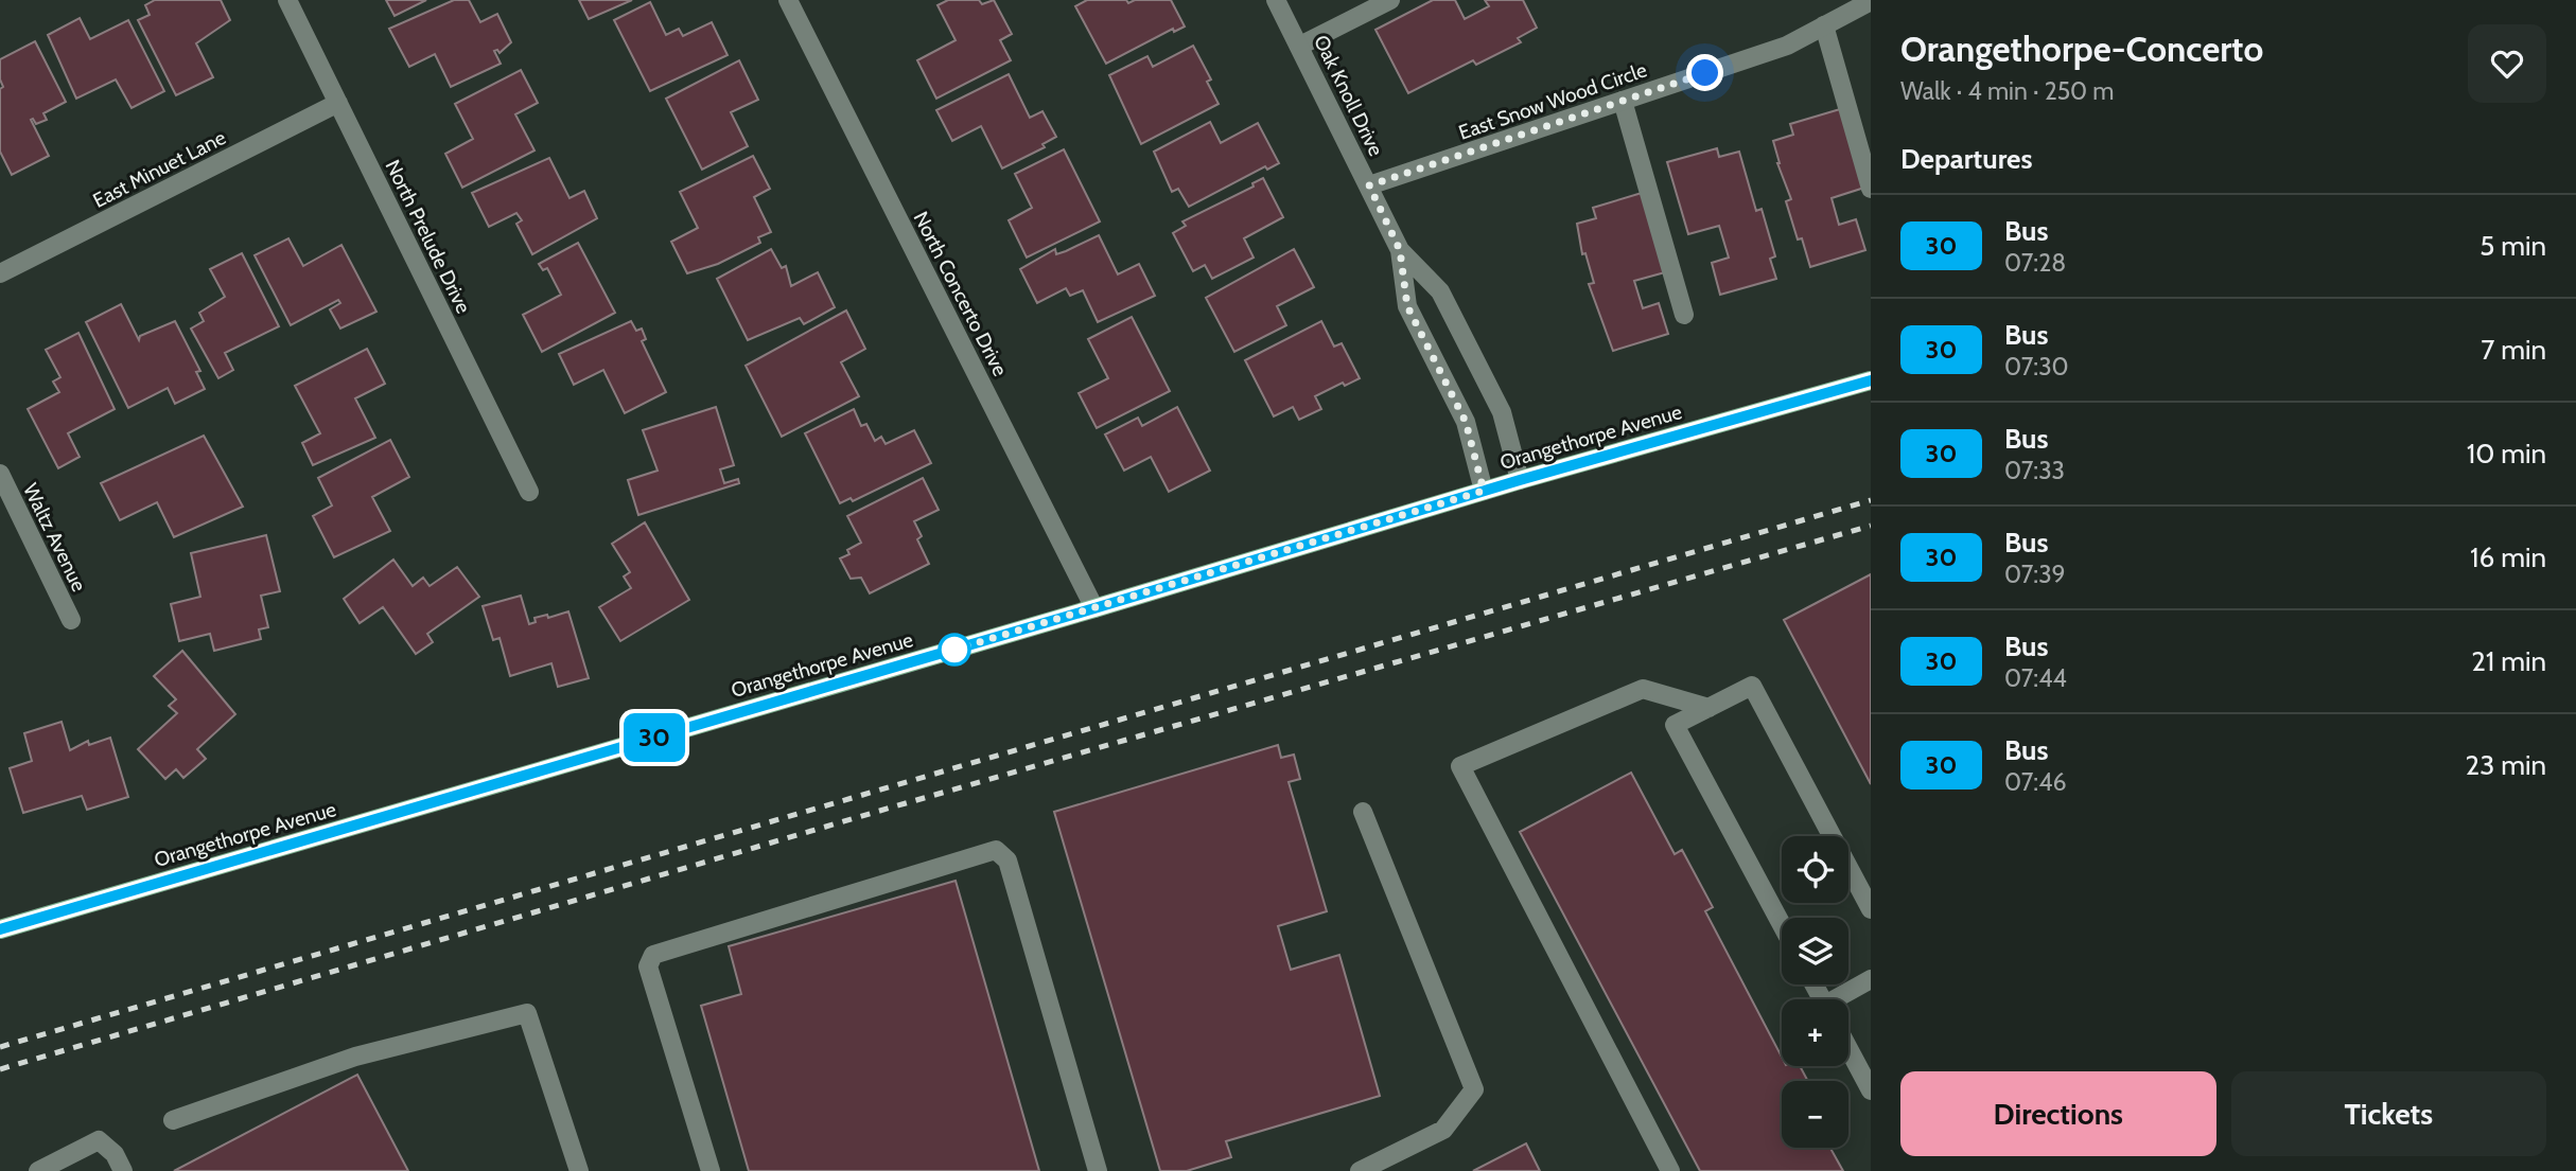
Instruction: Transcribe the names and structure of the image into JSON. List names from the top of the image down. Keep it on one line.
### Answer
{"streets":{"main road":["Orangethorpe Avenue"],"street":["Oak Knoll Drive","East Snow Wood Circle","East Minuet Lane","North Prelude Drive","North Concerto Drive","Waltz Avenue"]},"crossings":[["Oak Knoll Drive","East Snow Wood Circle"],["Oak Knoll Drive","Orangethorpe Avenue"],["East Minuet Lane","North Prelude Drive"],["North Concerto Drive","Orangethorpe Avenue"]],"lines":["bus line 30"],"page":{"on_map":"30","heading":[["Orangethorpe-Concerto","Walk · 4 min · 250 m"],"Departures"],"list":[{"mark":"30","name":"Bus","note":"07:28","value":"5 min"},{"mark":"30","name":"Bus","note":"07:30","value":"7 min"},{"mark":"30","name":"Bus","note":"07:33","value":"10 min"},{"mark":"30","name":"Bus","note":"07:39","value":"16 min"},{"mark":"30","name":"Bus","note":"07:44","value":"21 min"},{"mark":"30","name":"Bus","note":"07:46","value":"23 min"}],"map_buttons":["+","−"],"buttons":["Directions","Tickets"]}}
